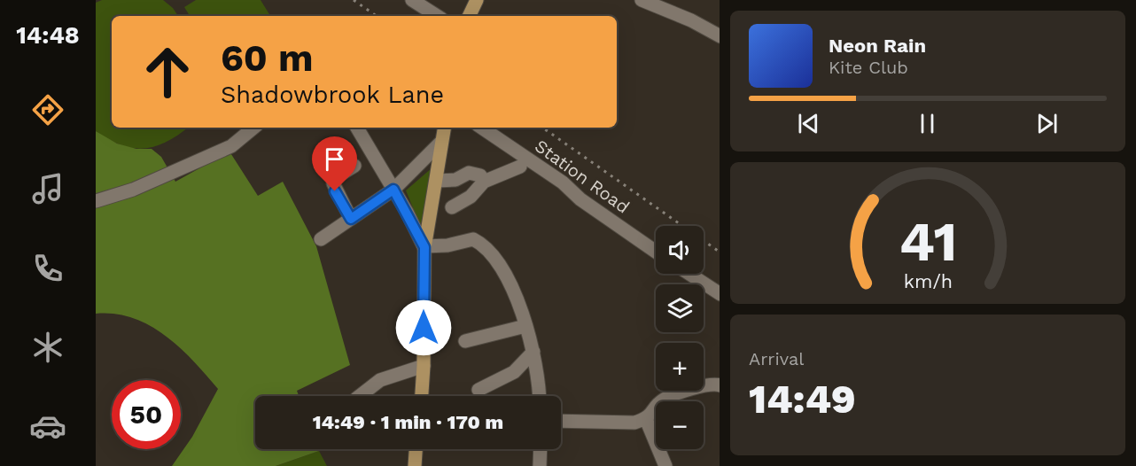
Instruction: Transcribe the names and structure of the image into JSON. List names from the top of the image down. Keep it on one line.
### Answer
{"streets":{"street":["Station Road"]},"page":{"tabs":"14:48","turn":["60 m","Shadowbrook Lane"],"song":["Neon Rain","Kite Club"],"map_buttons":["+","−"],"tile":["Arrival","14:49"],"limit":"50","trip":"14:49 · 1 min · 170 m","gauge":["41","km/h"]}}
